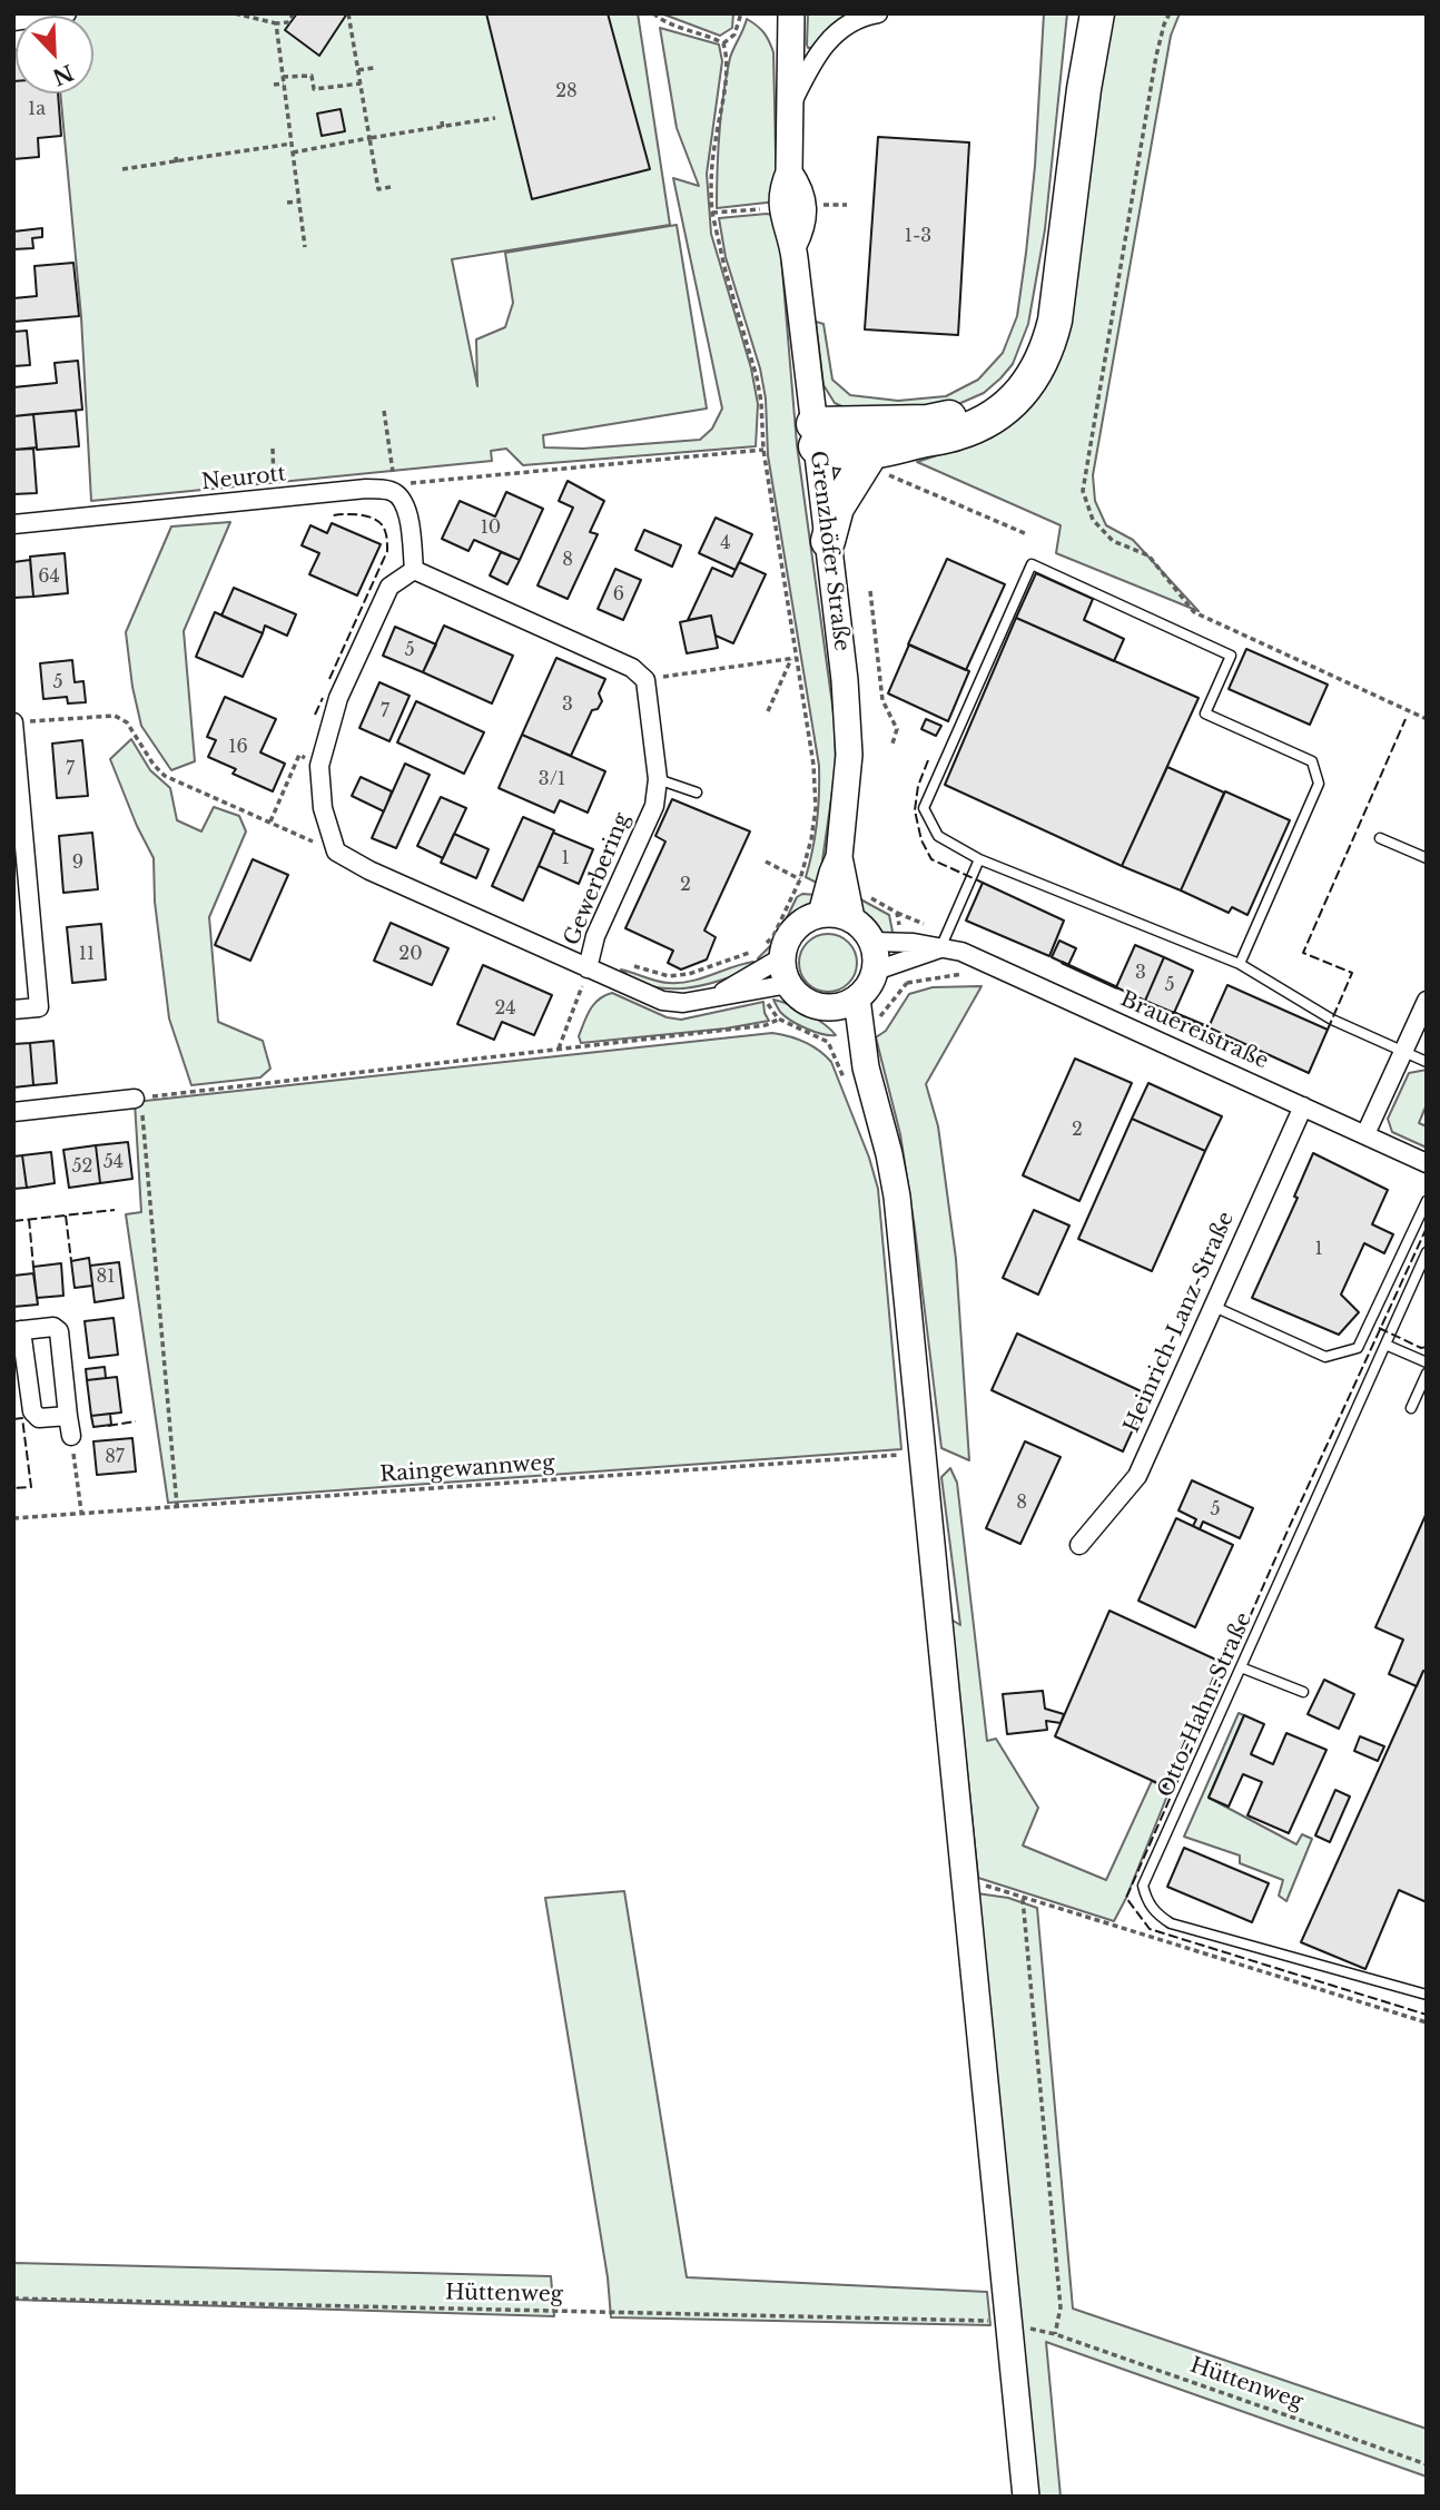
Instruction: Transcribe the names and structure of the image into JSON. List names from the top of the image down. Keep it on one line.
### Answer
{"streets":{"street":["Neurott","Grenzhöfer Straße","Gewerbering","Brauereistraße","Heinrich-Lanz-Straße"],"lane":["Otto-Hahn-Straße"],"path":["Raingewannweg","Hüttenweg"]},"crossings":[["Grenzhöfer Straße","Brauereistraße"],["Brauereistraße","Heinrich-Lanz-Straße"]],"house_numbers":["28","1a","1-3","10","4","8","64","6","5","5","3","7","16","7","3/1","1","9","2","11","20","3","5","24","2","54","52","1","81","87","8","5"],"north":"bottom right"}
